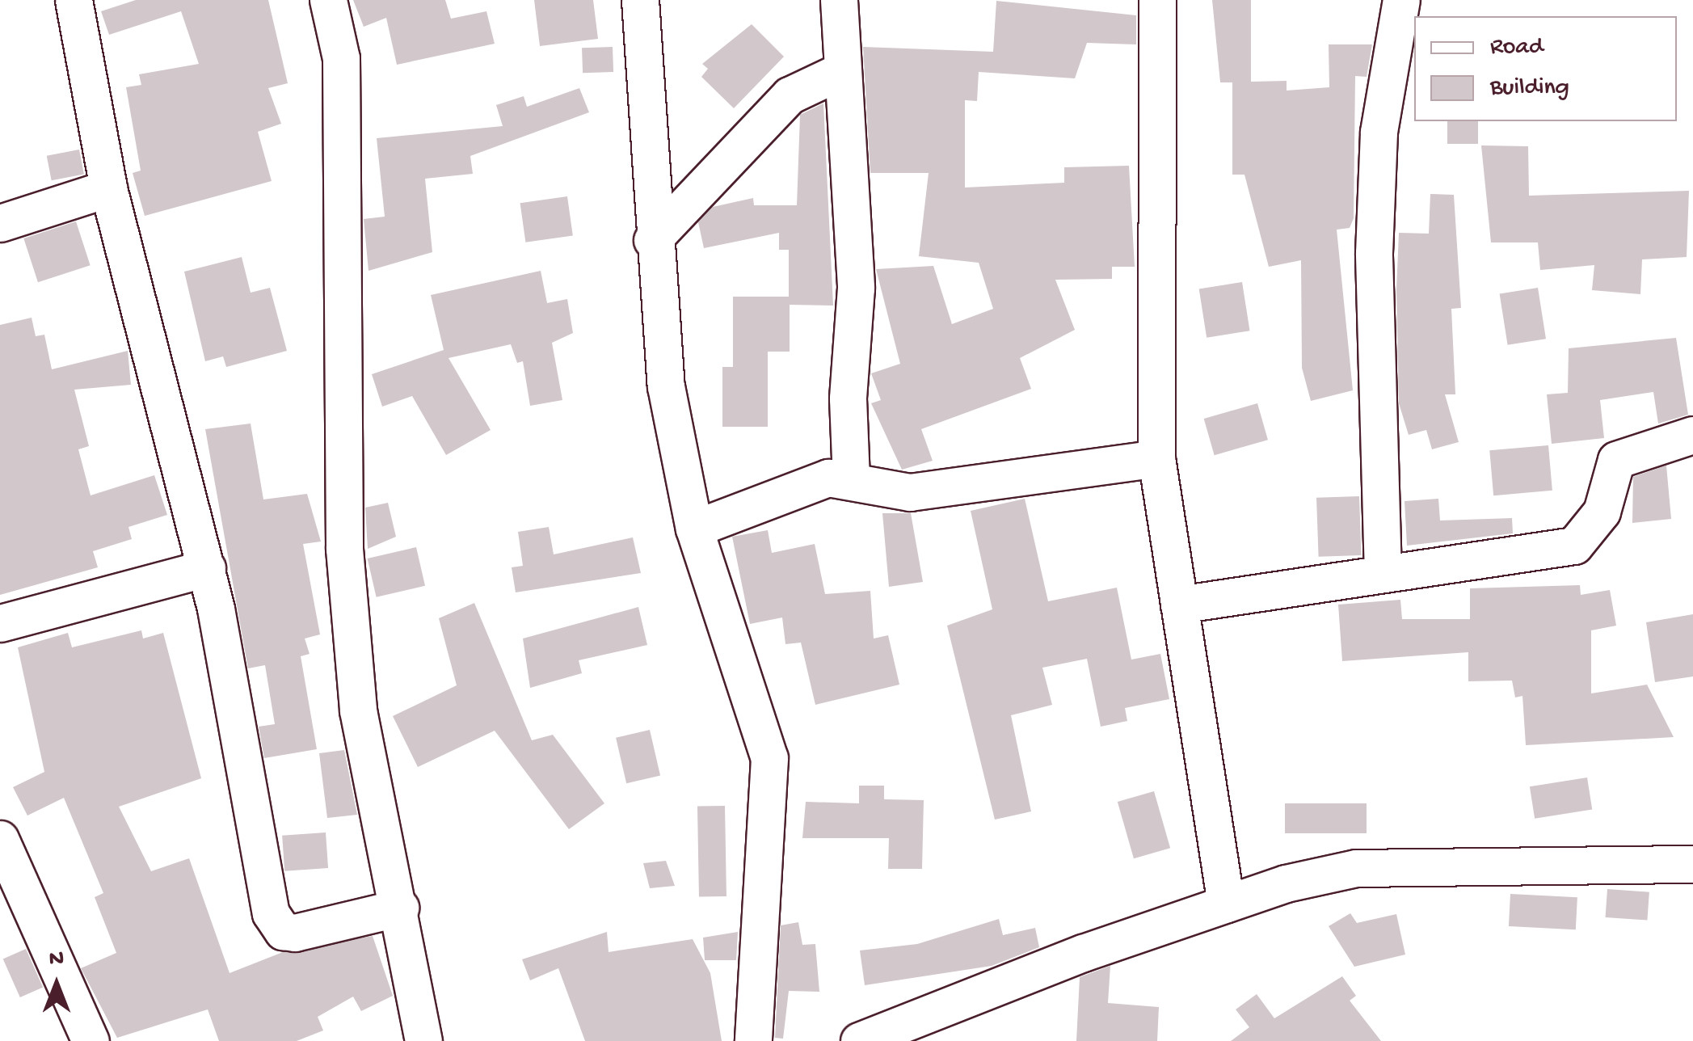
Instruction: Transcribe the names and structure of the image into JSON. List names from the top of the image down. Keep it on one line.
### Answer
{"legend":["Road","Building"],"north":"top"}
